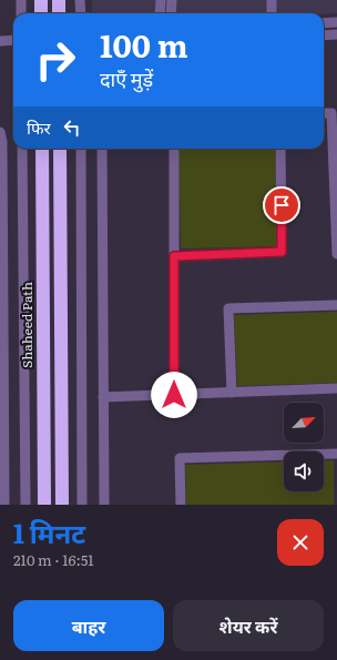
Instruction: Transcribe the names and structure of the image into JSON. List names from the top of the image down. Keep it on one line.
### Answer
{"streets":{"highway":["Shaheed Path"]},"north":"top right","page":{"turn":["100 m","दाएँ मुड़ें"],"then":"फिर","heading":["1 मिनट","210 m · 16:51"],"buttons":["बाहर","शेयर करें"]}}
